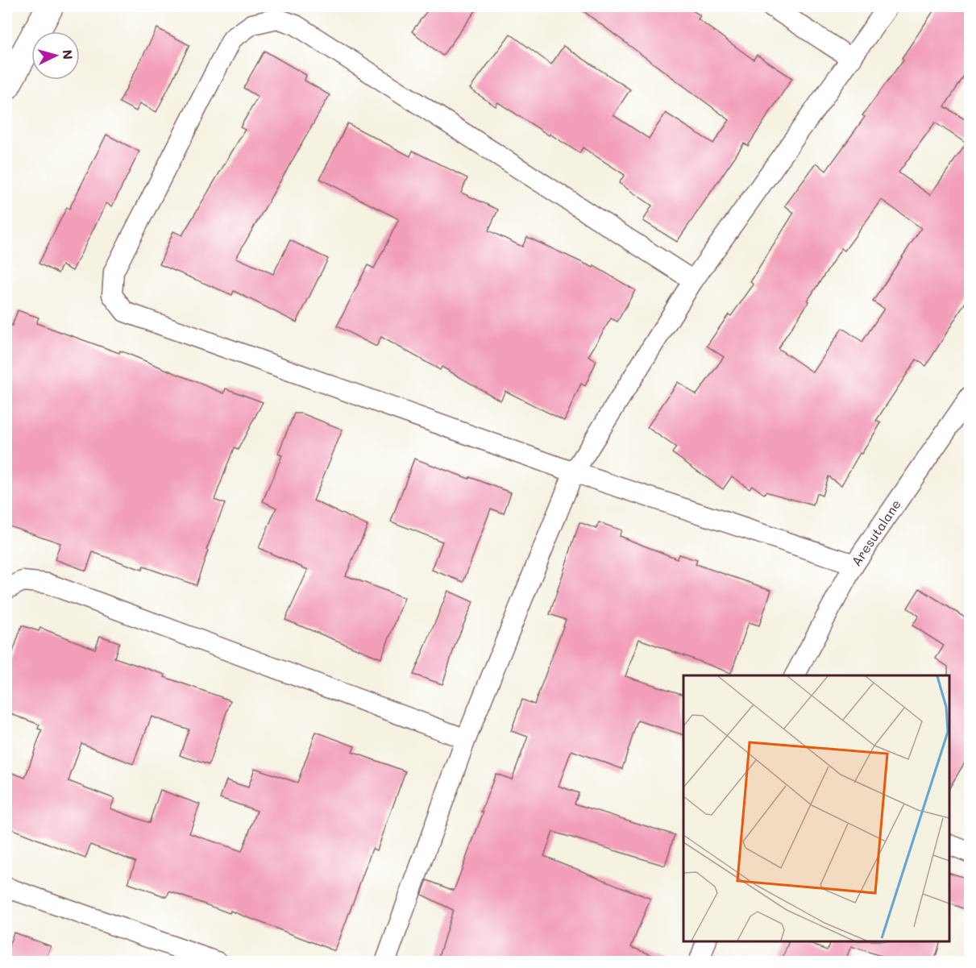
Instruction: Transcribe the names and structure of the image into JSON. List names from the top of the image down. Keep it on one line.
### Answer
{"streets":{"street":["Aresutalane"]},"north":"right"}
